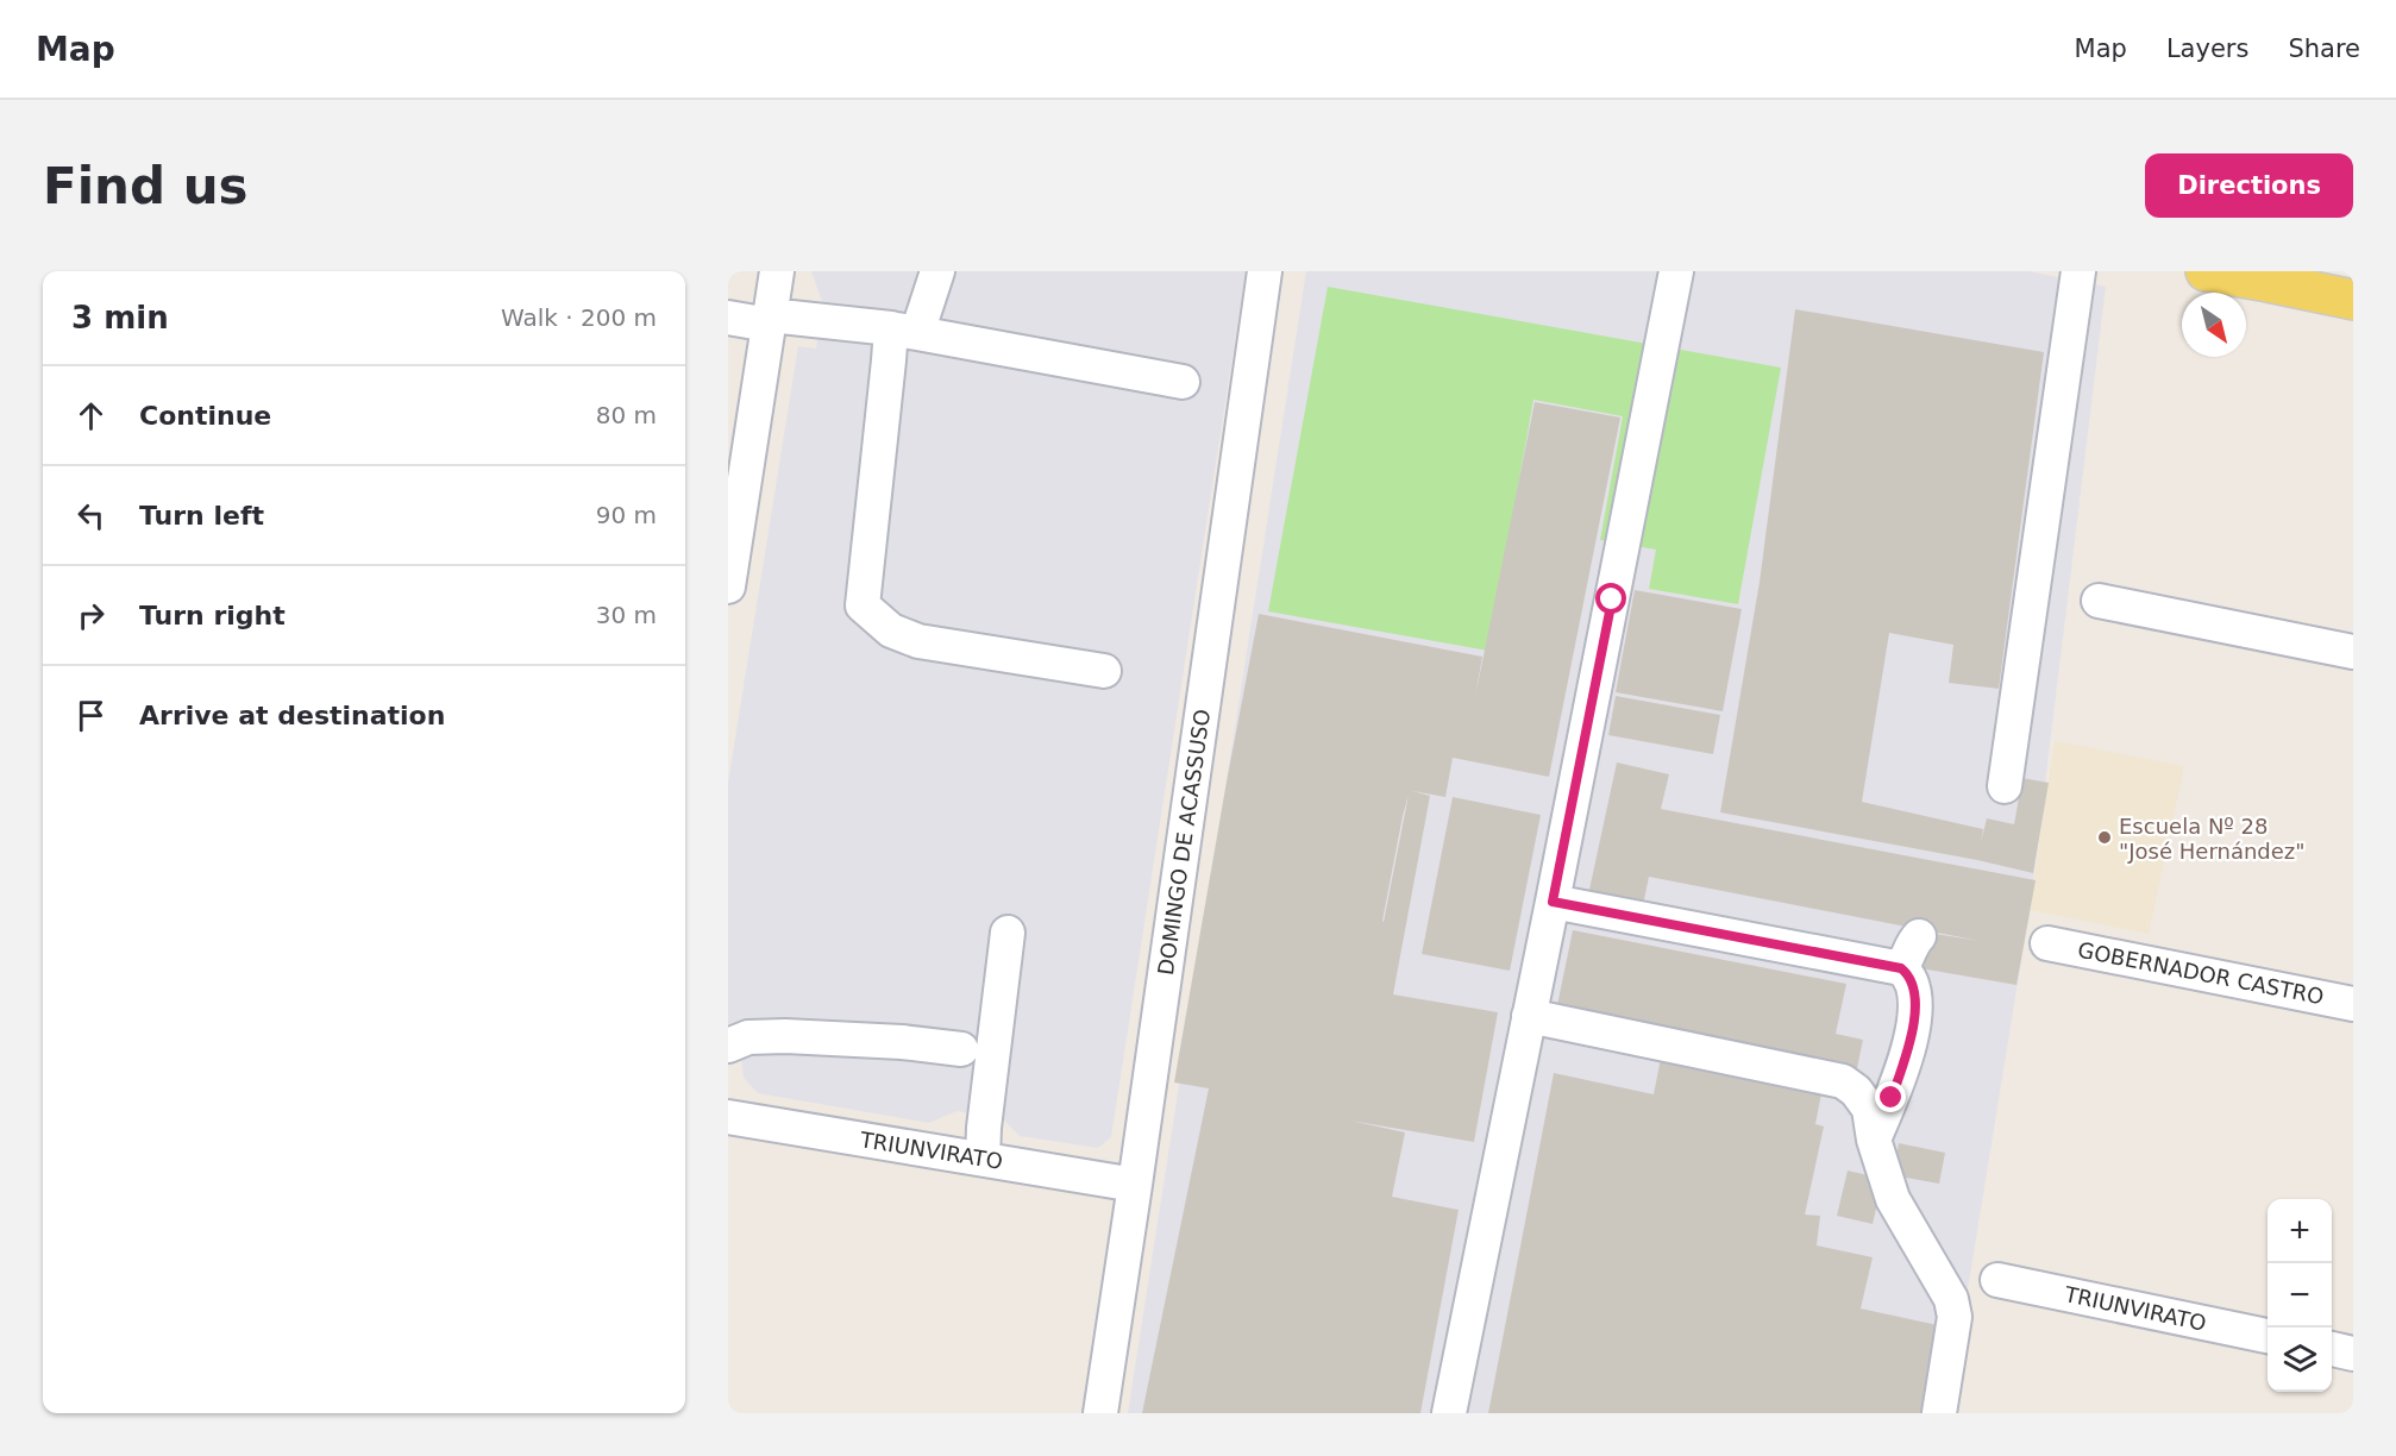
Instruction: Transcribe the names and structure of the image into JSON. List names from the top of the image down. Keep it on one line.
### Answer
{"streets":{"street":["DOMINGO DE ACASSUSO","GOBERNADOR CASTRO","TRIUNVIRATO"]},"crossings":[["DOMINGO DE ACASSUSO","TRIUNVIRATO"]],"places":["Escuela Nº 28 \"José Hernández\""],"north":"bottom right","page":{"header":"Map","nav":["Map","Layers","Share"],"buttons":"Directions","title":"Find us","heading":["3 min","Walk · 200 m"],"list":[["Continue","80 m"],["Turn left","90 m"],["Turn right","30 m"],"Arrive at destination"],"map_buttons":["+","−"]}}
